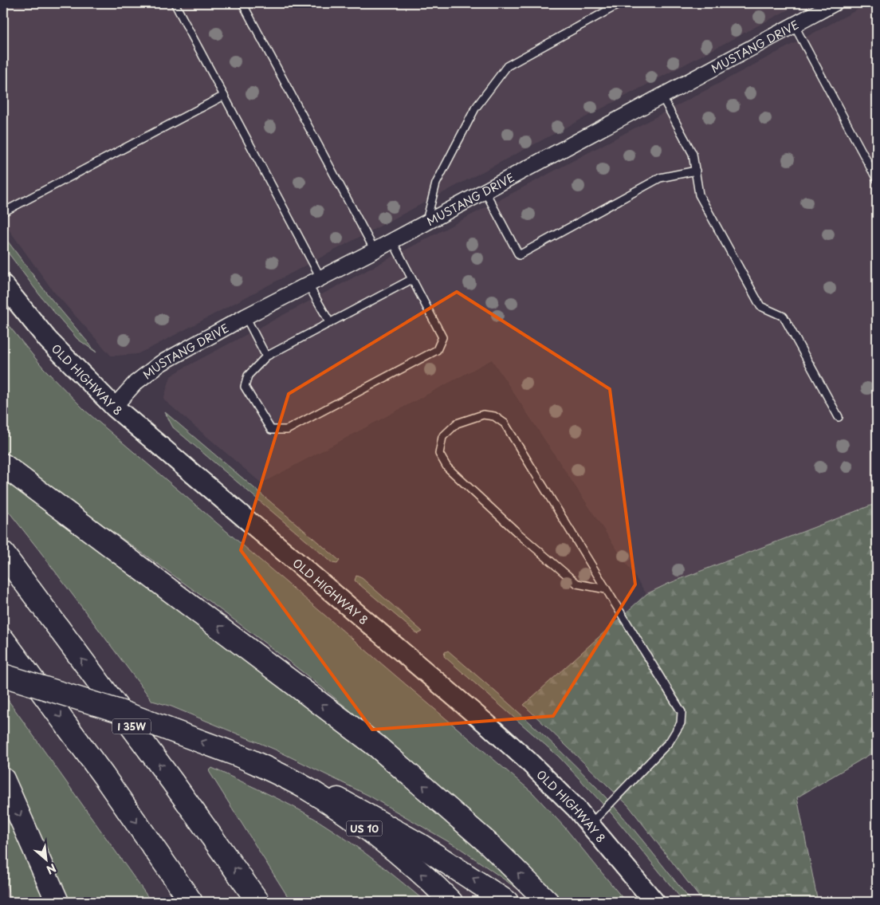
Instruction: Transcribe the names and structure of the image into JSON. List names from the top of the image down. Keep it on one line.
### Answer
{"streets":{"highway":["I 35W","US 10"],"street":["MUSTANG DRIVE","OLD HIGHWAY 8"]},"crossings":[["MUSTANG DRIVE","OLD HIGHWAY 8"]],"north":"bottom right"}
